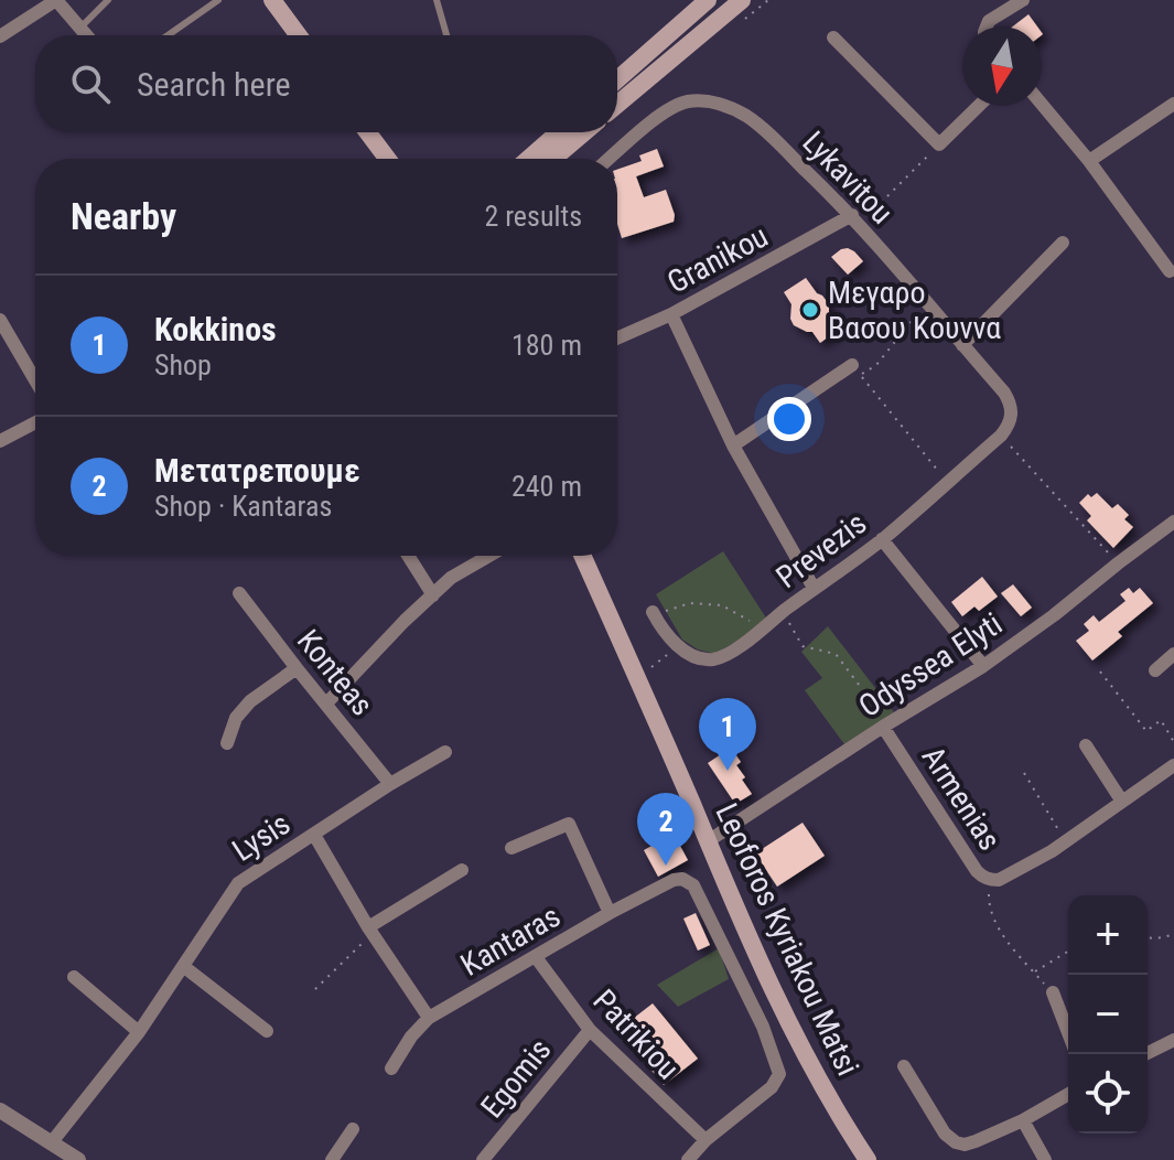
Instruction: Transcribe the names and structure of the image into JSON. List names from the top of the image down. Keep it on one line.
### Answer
{"streets":{"main road":["Leoforos Kyriakou Matsi"],"street":["Lykavitou","Granikou","Prevezis","Odyssea Elyti","Konteas","Armenias","Lysis","Kantaras","Patrikiou","Egomis"]},"crossings":[["Lykavitou","Granikou"],["Lykavitou","Prevezis"],["Odyssea Elyti","Armenias"],["Odyssea Elyti","Leoforos Kyriakou Matsi"],["Konteas","Lysis"],["Kantaras","Patrikiou"],["Patrikiou","Egomis"]],"places":["Μεγαρο Βασου Κουννα"],"north":"bottom","page":{"search":"Search here","heading":["Nearby","2 results"],"list":[{"mark":"1","name":"Kokkinos","note":"Shop","value":"180 m"},{"mark":"2","name":"Μετατρεπουμε","note":"Shop · Kantaras","value":"240 m"}],"pins":["1","2"],"map_buttons":["+","−"]}}
